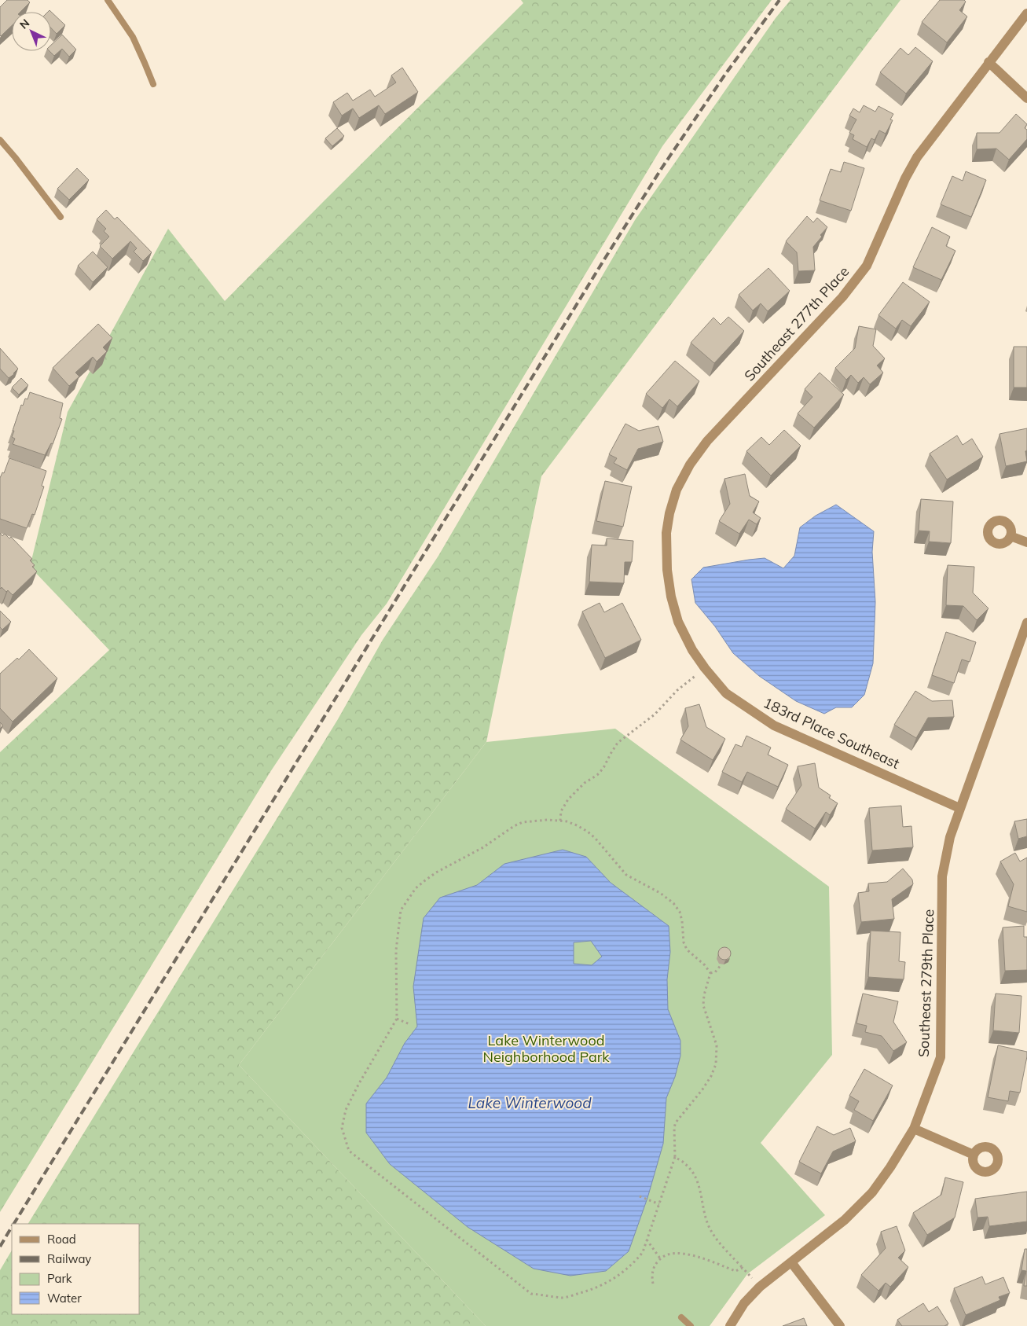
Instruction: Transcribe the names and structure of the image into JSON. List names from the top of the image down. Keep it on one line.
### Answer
{"streets":{"street":["Southeast 277th Place","183rd Place Southeast","Southeast 279th Place"]},"crossings":[["Southeast 277th Place","183rd Place Southeast"],["183rd Place Southeast","Southeast 279th Place"]],"water":["Lake Winterwood"],"parks":["Lake Winterwood Neighborhood Park"],"legend":["Road","Railway","Park","Water"],"north":"top left"}
